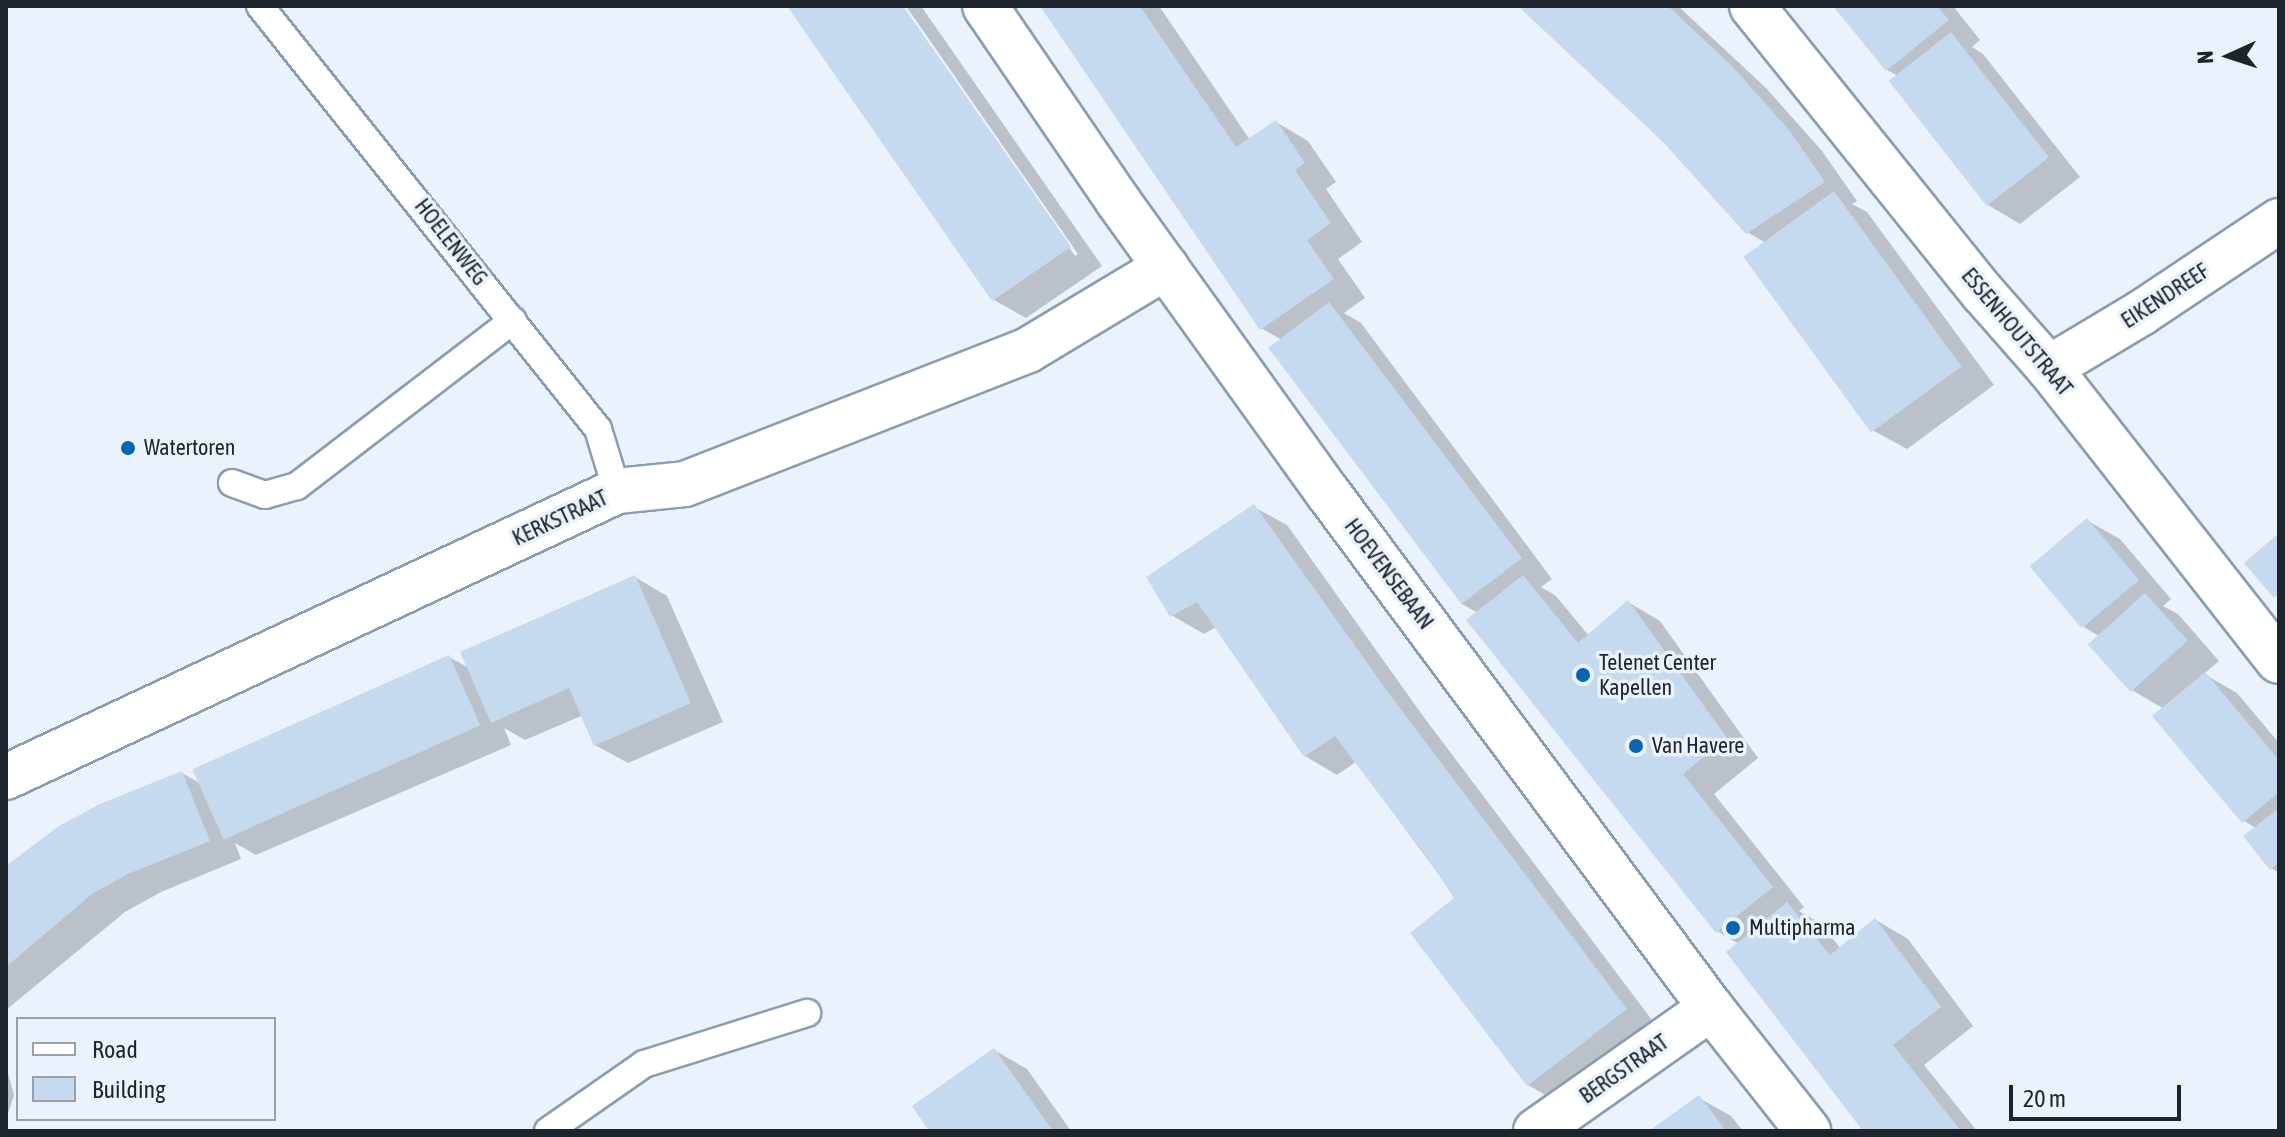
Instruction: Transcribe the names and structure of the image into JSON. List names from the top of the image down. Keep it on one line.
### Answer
{"streets":{"street":["EIKENDREEF","ESSENHOUTSTRAAT","KERKSTRAAT","HOEVENSEBAAN","BERGSTRAAT"],"lane":["HOELENWEG"]},"crossings":[["HOELENWEG","KERKSTRAAT"],["EIKENDREEF","ESSENHOUTSTRAAT"],["KERKSTRAAT","HOEVENSEBAAN"],["HOEVENSEBAAN","BERGSTRAAT"]],"places":["Watertoren","Telenet Center Kapellen","Van Havere","Multipharma"],"legend":["Road","Building"],"scale_bar":"20 m","north":"left"}
